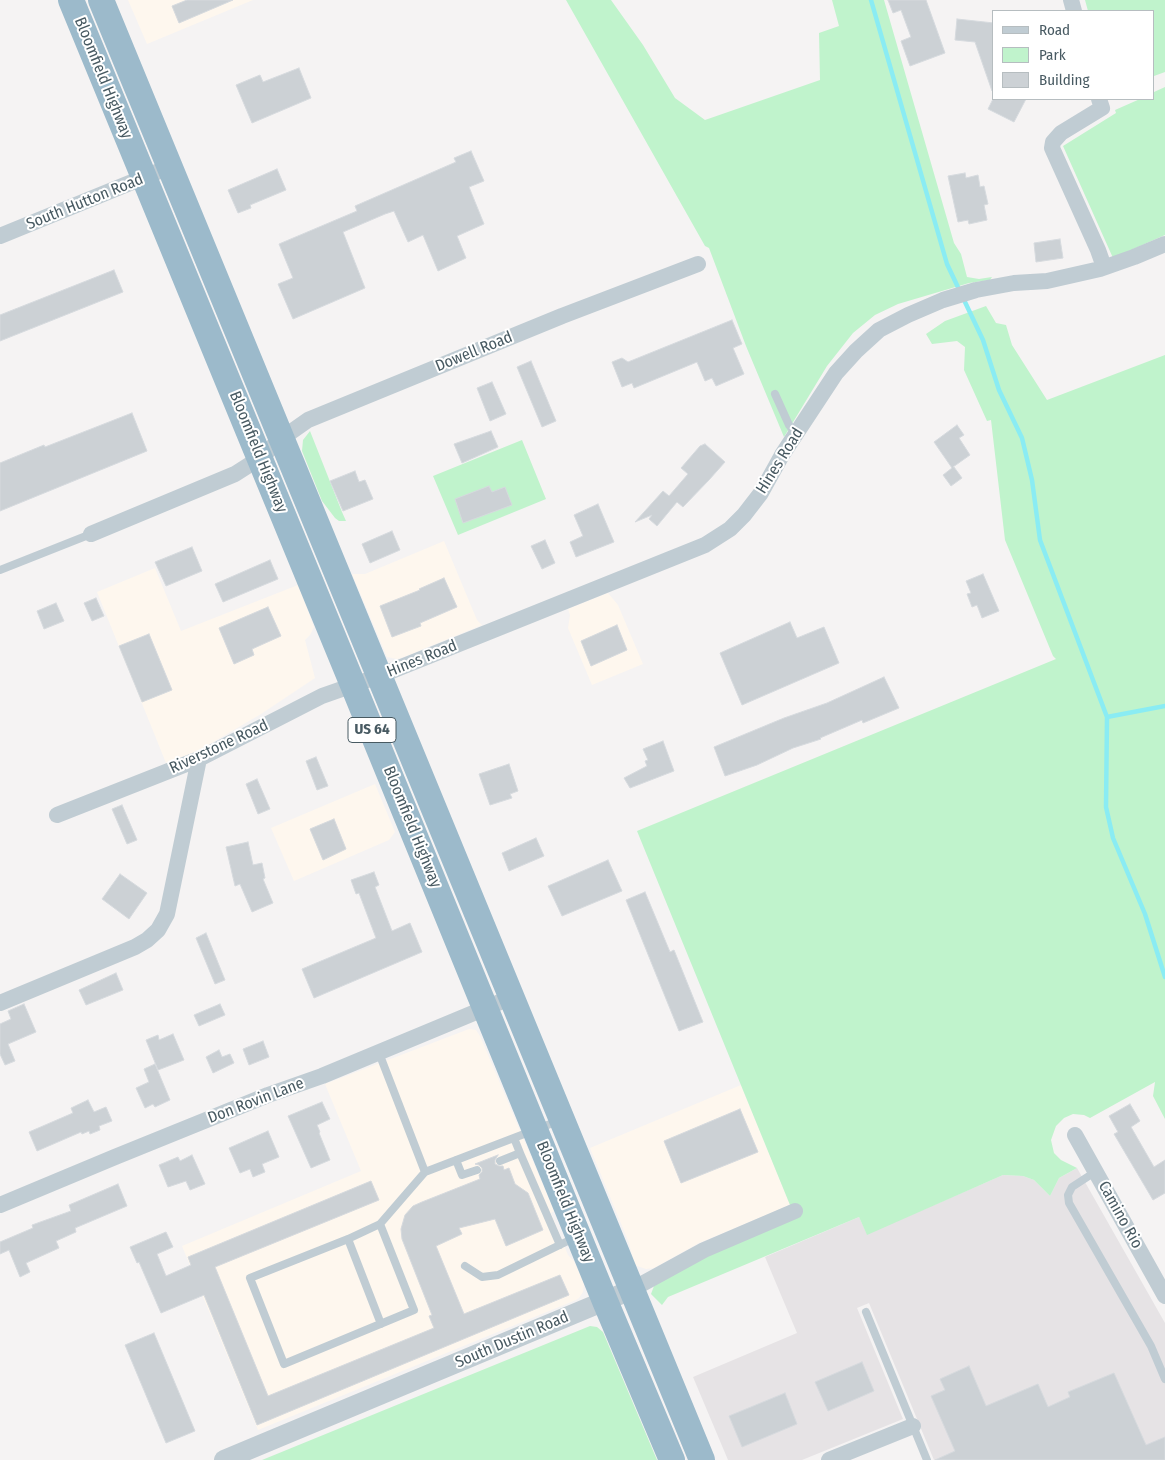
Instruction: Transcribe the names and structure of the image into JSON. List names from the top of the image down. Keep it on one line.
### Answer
{"streets":{"highway":["Bloomfield Highway","US 64"],"street":["South Hutton Road","Dowell Road","Hines Road","Riverstone Road","Don Rovin Lane","Camino Rio","South Dustin Road"]},"crossings":[["Bloomfield Highway","South Hutton Road"],["Bloomfield Highway","Dowell Road"],["Bloomfield Highway","Hines Road"],["Bloomfield Highway","Riverstone Road"],["Bloomfield Highway","Don Rovin Lane"],["Bloomfield Highway","South Dustin Road"],["Hines Road","Riverstone Road"]],"legend":["Road","Park","Building"]}
